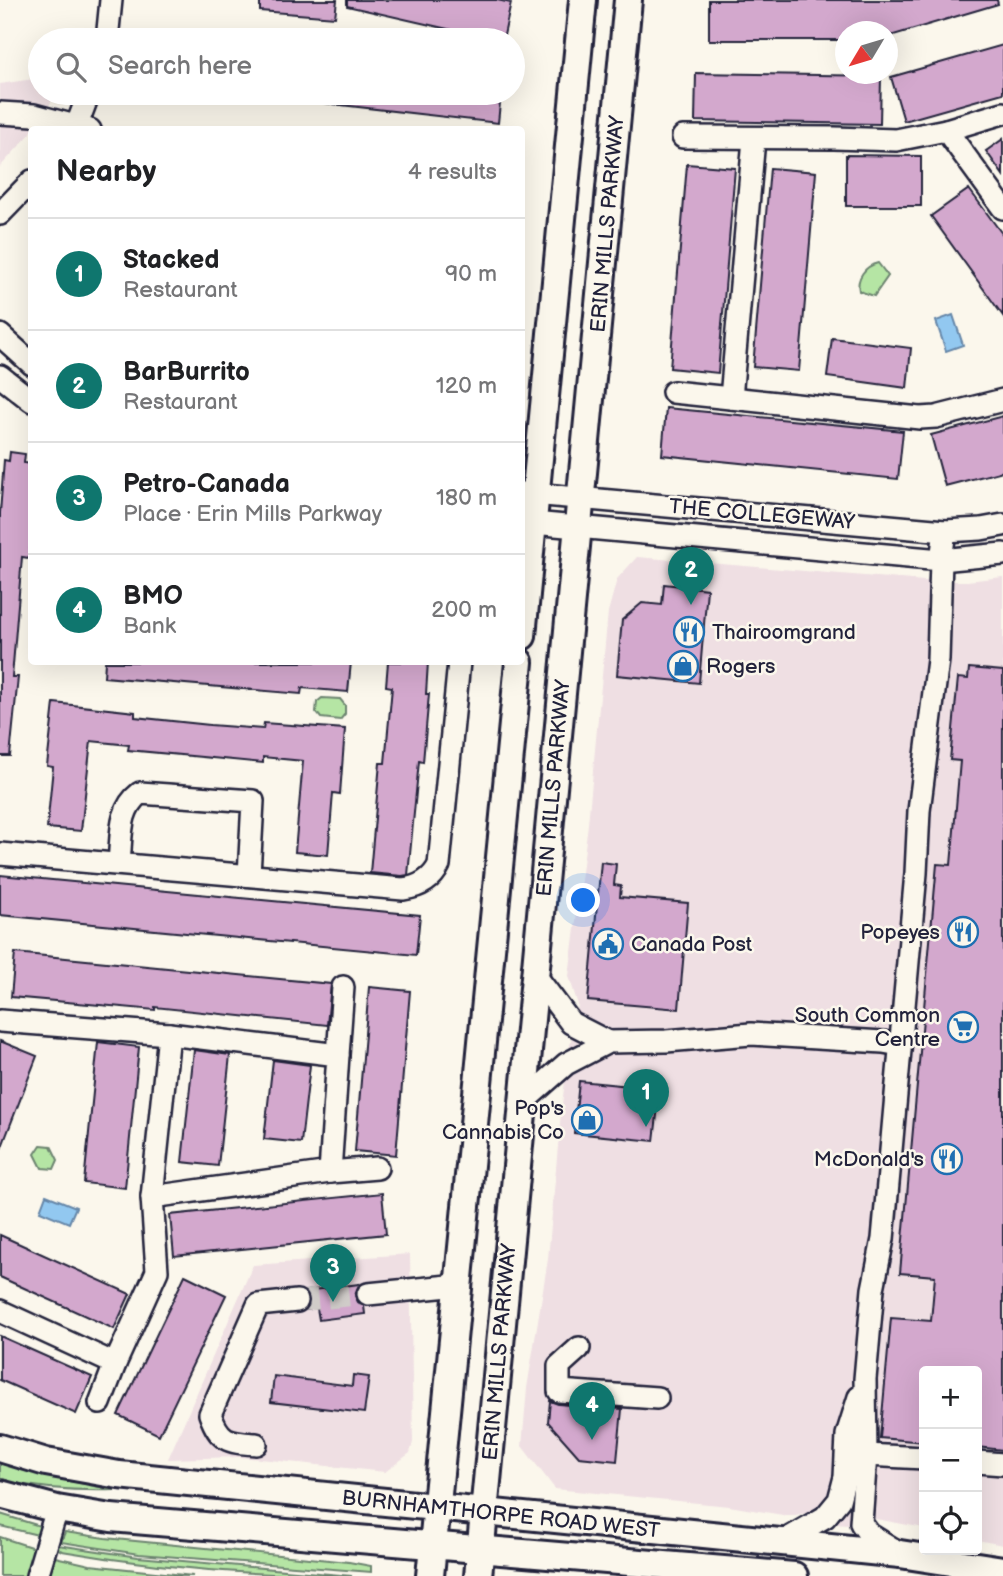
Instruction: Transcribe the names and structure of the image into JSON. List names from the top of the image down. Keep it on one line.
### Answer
{"streets":{"main road":["ERIN MILLS PARKWAY","BURNHAMTHORPE ROAD WEST"],"street":["THE COLLEGEWAY"]},"crossings":[["ERIN MILLS PARKWAY","THE COLLEGEWAY"],["ERIN MILLS PARKWAY","BURNHAMTHORPE ROAD WEST"]],"places":{"restaurant":["Thairoomgrand","Popeyes","McDonald's"],"shop":["Rogers","Pop's Cannabis Co"],"public building":["Canada Post"],"supermarket":["South Common Centre"]},"north":"bottom left","page":{"search":"Search here","heading":["Nearby","4 results"],"list":[{"mark":"1","name":"Stacked","note":"Restaurant","value":"90 m"},{"mark":"2","name":"BarBurrito","note":"Restaurant","value":"120 m"},{"mark":"3","name":"Petro-Canada","note":"Place · Erin Mills Parkway","value":"180 m"},{"mark":"4","name":"BMO","note":"Bank","value":"200 m"}],"pins":["2","1","3","4"],"map_buttons":["+","−"]}}
